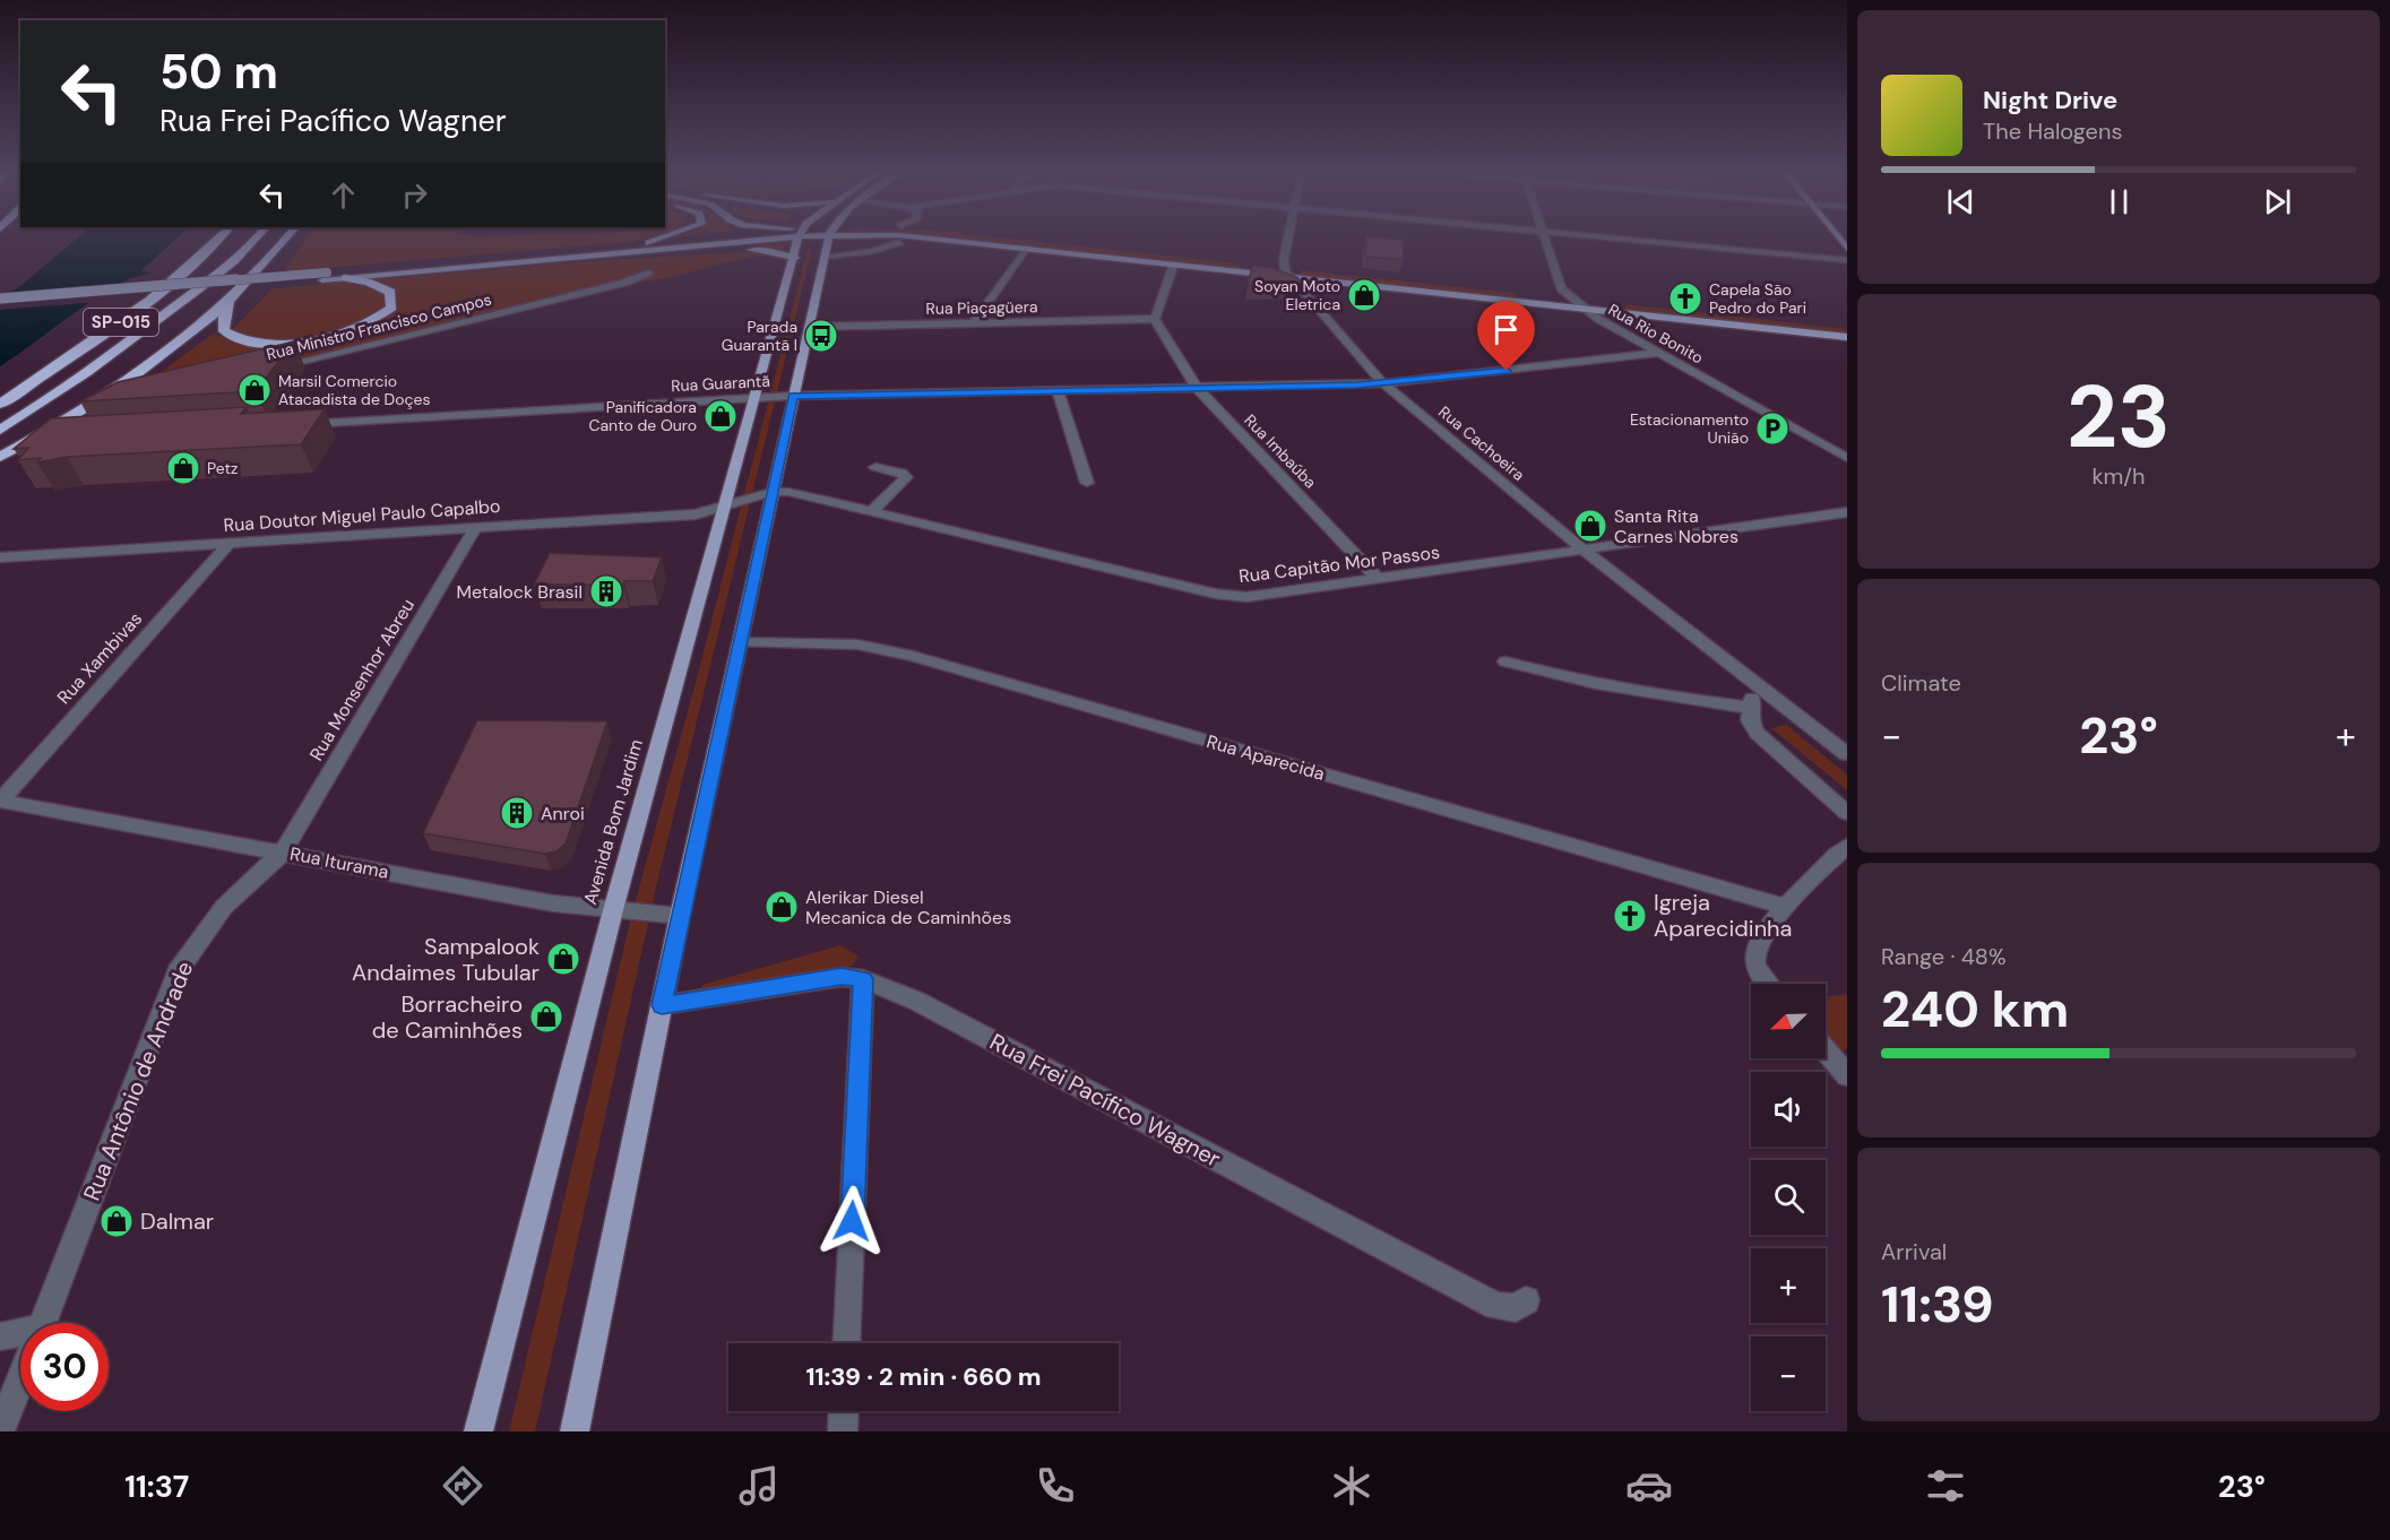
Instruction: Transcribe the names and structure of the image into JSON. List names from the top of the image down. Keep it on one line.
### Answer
{"streets":{"highway":["SP-015"],"main road":["Avenida Bom Jardim"],"street":["Rua Piaçagüera","Rua Ministro Francisco Campos","Rua Rio Bonito","Rua Guarantã","Rua Cachoeira","Rua Imbaúba","Rua Doutor Miguel Paulo Capalbo","Rua Capitão Mor Passos","Rua Xambivas","Rua Monsenhor Abreu","Rua Aparecida","Rua Iturama","Rua Antônio de Andrade","Rua Frei Pacífico Wagner"]},"crossings":[["Rua Piaçagüera","Rua Imbaúba"],["Rua Rio Bonito","Rua Guarantã"],["Rua Guarantã","Rua Cachoeira"],["Rua Guarantã","Rua Imbaúba"],["Rua Guarantã","Avenida Bom Jardim"],["Rua Cachoeira","Rua Capitão Mor Passos"],["Rua Imbaúba","Rua Capitão Mor Passos"],["Rua Doutor Miguel Paulo Capalbo","Rua Capitão Mor Passos"],["Rua Doutor Miguel Paulo Capalbo","Rua Xambivas"],["Rua Doutor Miguel Paulo Capalbo","Rua Monsenhor Abreu"],["Rua Doutor Miguel Paulo Capalbo","Avenida Bom Jardim"],["Rua Capitão Mor Passos","Avenida Bom Jardim"],["Rua Xambivas","Rua Iturama"],["Rua Monsenhor Abreu","Rua Iturama"],["Rua Monsenhor Abreu","Rua Antônio de Andrade"],["Avenida Bom Jardim","Rua Iturama"],["Rua Iturama","Rua Antônio de Andrade"]],"places":{"shop":["Soyan Moto Eletrica","Marsil Comercio Atacadista de Doçes","Panificadora Canto de Ouro","Petz","Santa Rita Carnes Nobres","Alerikar Diesel Mecanica de Caminhões","Sampalook Andaimes Tubular","Borracheiro de Caminhões","Dalmar"],"church":["Capela São Pedro do Pari","Igreja Aparecidinha"],"bus stop":["Parada Guarantã I"],"parking":["Estacionamento União"],"building":["Metalock Brasil","Anroi"]},"north":"bottom left","page":{"turn":["50 m","Rua Frei Pacífico Wagner"],"song":["Night Drive","The Halogens"],"tile":[["23","km/h"],"Climate",["Range · 48%","240 km"],["Arrival","11:39"]],"heat":["−","23°","+"],"map_buttons":["+","−"],"limit":"30","trip":"11:39 · 2 min · 660 m","tabs":["11:37","23°"]}}
